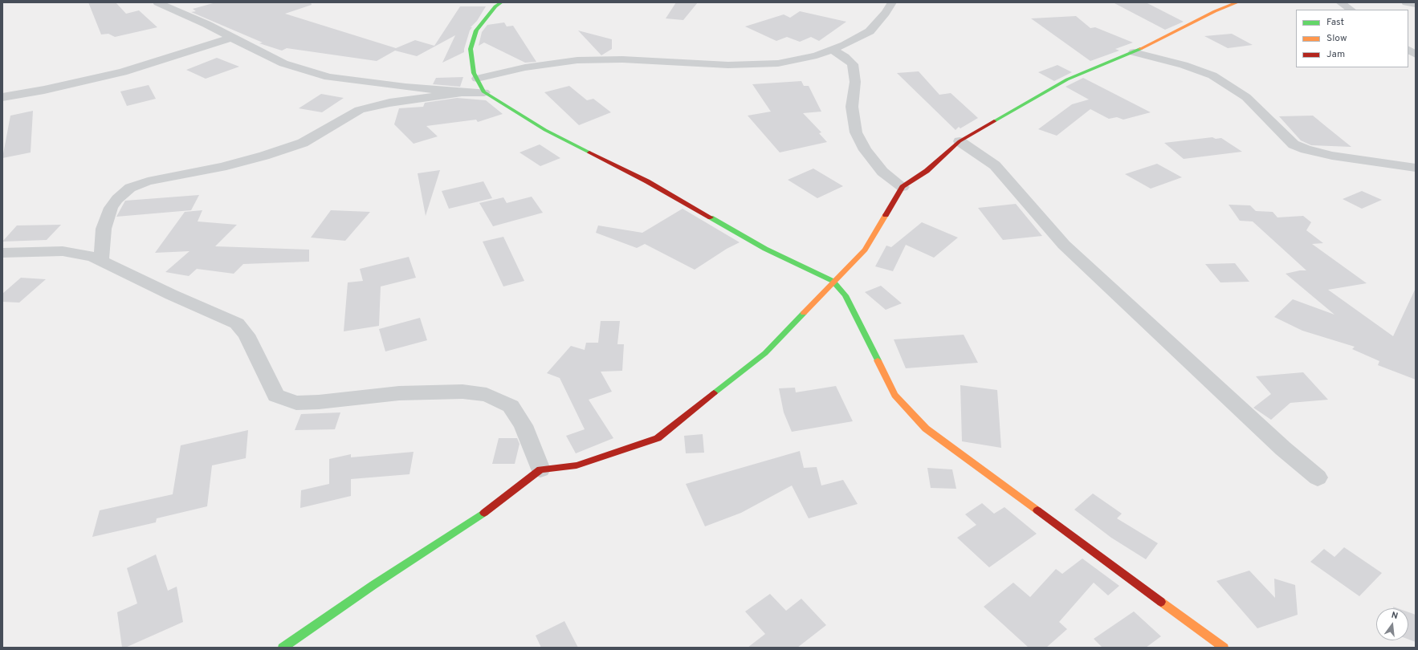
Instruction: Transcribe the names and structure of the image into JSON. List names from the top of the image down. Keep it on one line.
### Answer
{"legend":["Fast","Slow","Jam"],"north":"top"}
